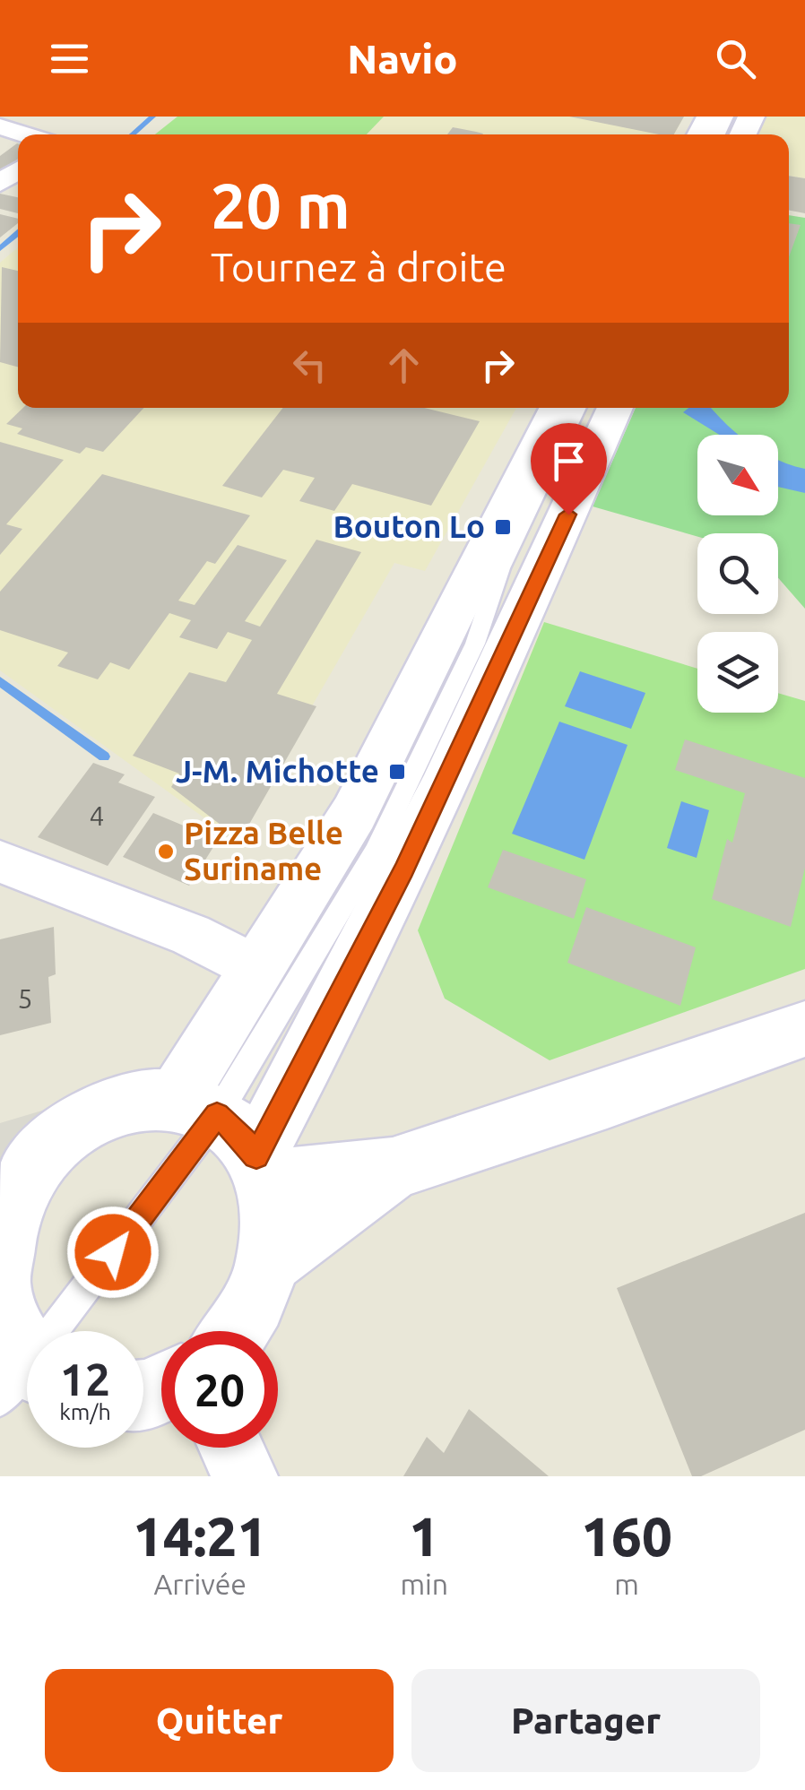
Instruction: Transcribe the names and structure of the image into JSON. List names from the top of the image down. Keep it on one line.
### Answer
{"places":{"transit":["Bouton Lo","J-M. Michotte"],"other":["Pizza Belle Suriname"]},"house_numbers":["4","5"],"north":"bottom right","page":{"header":"Navio","turn":["20 m","Tournez à droite"],"speed":"12 km/h","limit":"20","eta":["14:21","Arrivée","1","min","160","m"],"buttons":["Quitter","Partager"]}}
